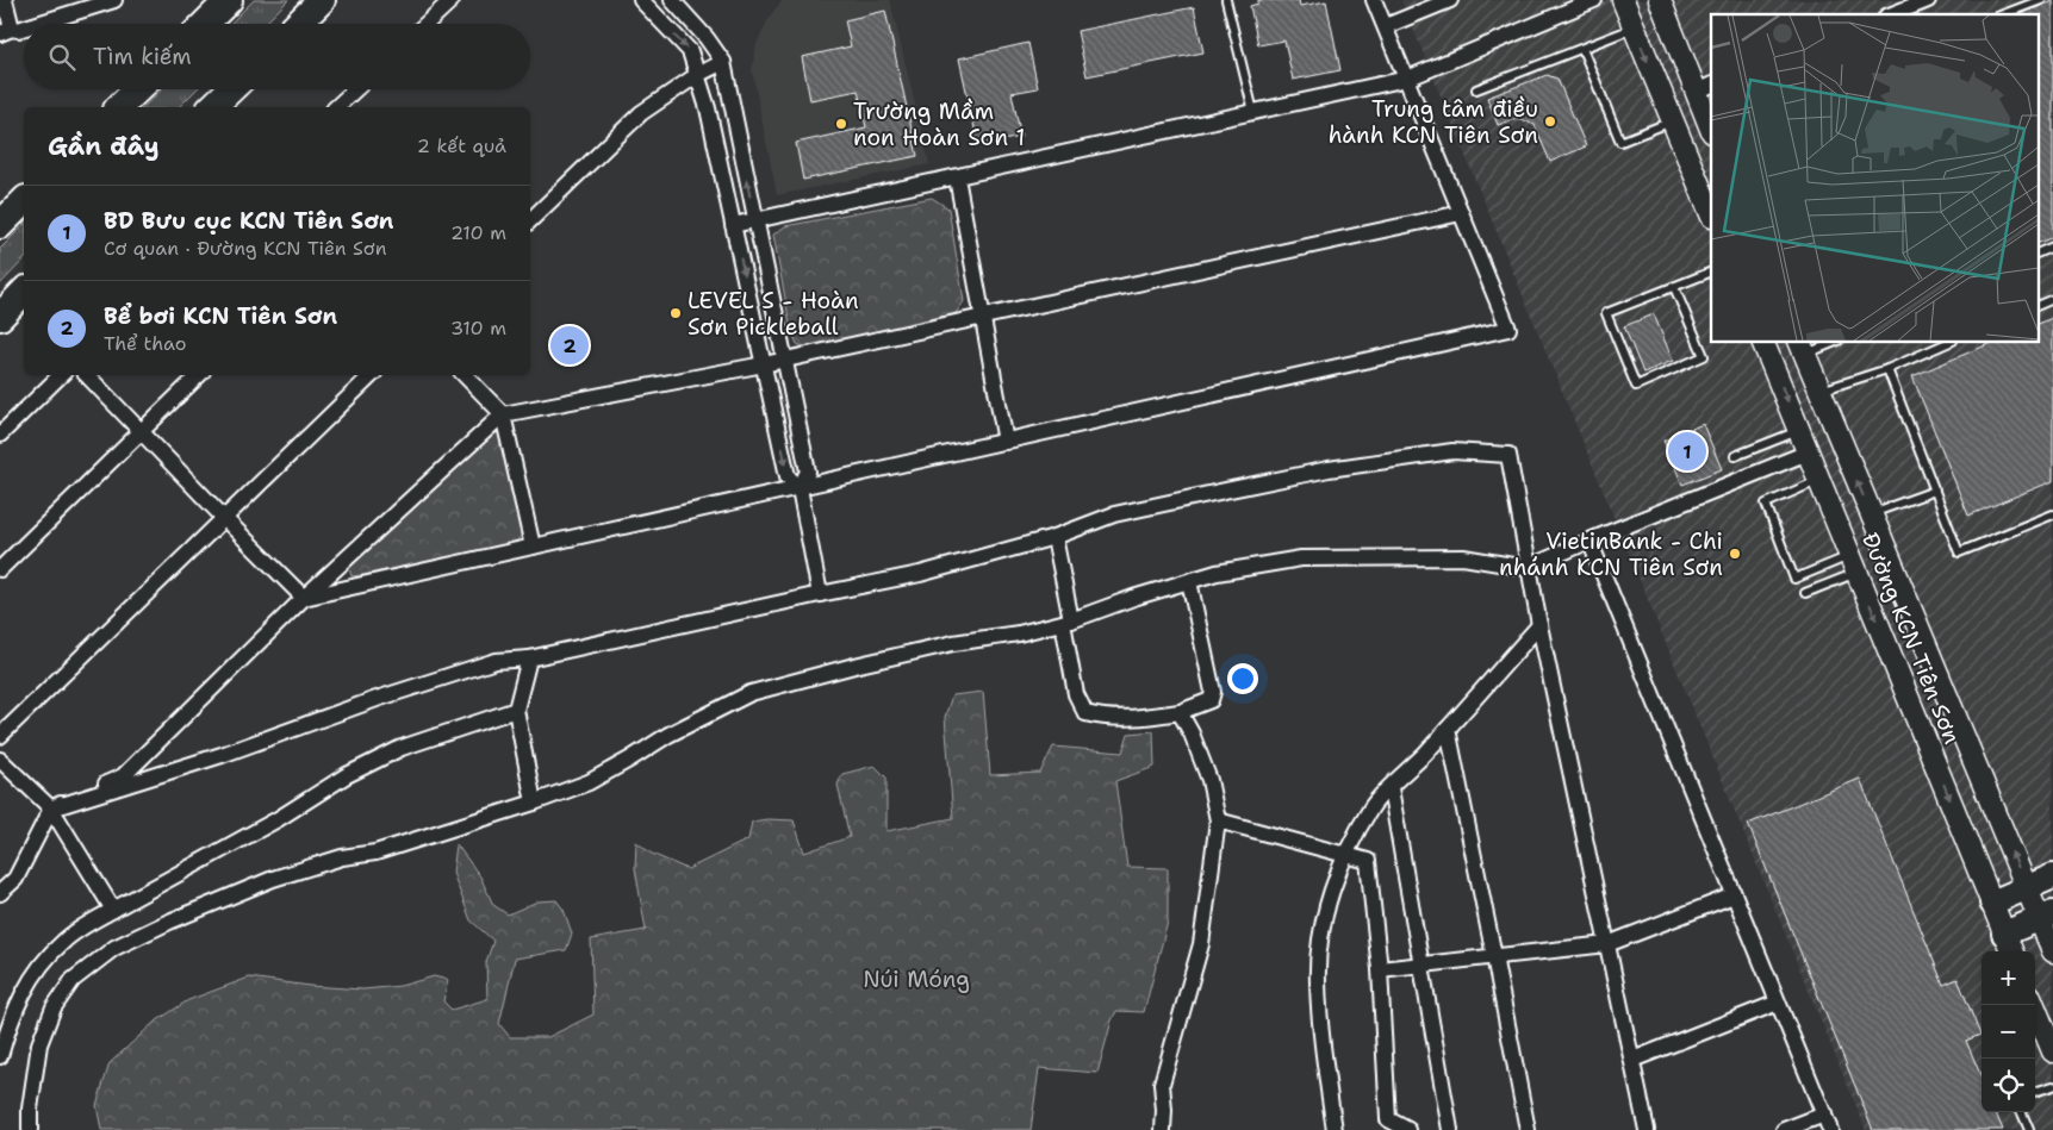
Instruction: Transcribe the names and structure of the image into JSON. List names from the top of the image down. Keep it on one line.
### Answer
{"streets":{"main road":["Đường KCN Tiên Sơn"]},"parks":["Núi Móng"],"places":["Trung tâm điều hành KCN Tiên Sơn","Trường Mầm non Hoàn Sơn 1","LEVEL S - Hoàn Sơn Pickleball","VietinBank - Chi nhánh KCN Tiên Sơn"],"page":{"search":"Tìm kiếm","heading":["Gần đây","2 kết quả"],"list":[{"mark":"1","name":"BD Bưu cục KCN Tiên Sơn","note":"Cơ quan · Đường KCN Tiên Sơn","value":"210 m"},{"mark":"2","name":"Bể bơi KCN Tiên Sơn","note":"Thể thao","value":"310 m"}],"pins":["2","1"],"map_buttons":["+","−"]}}
